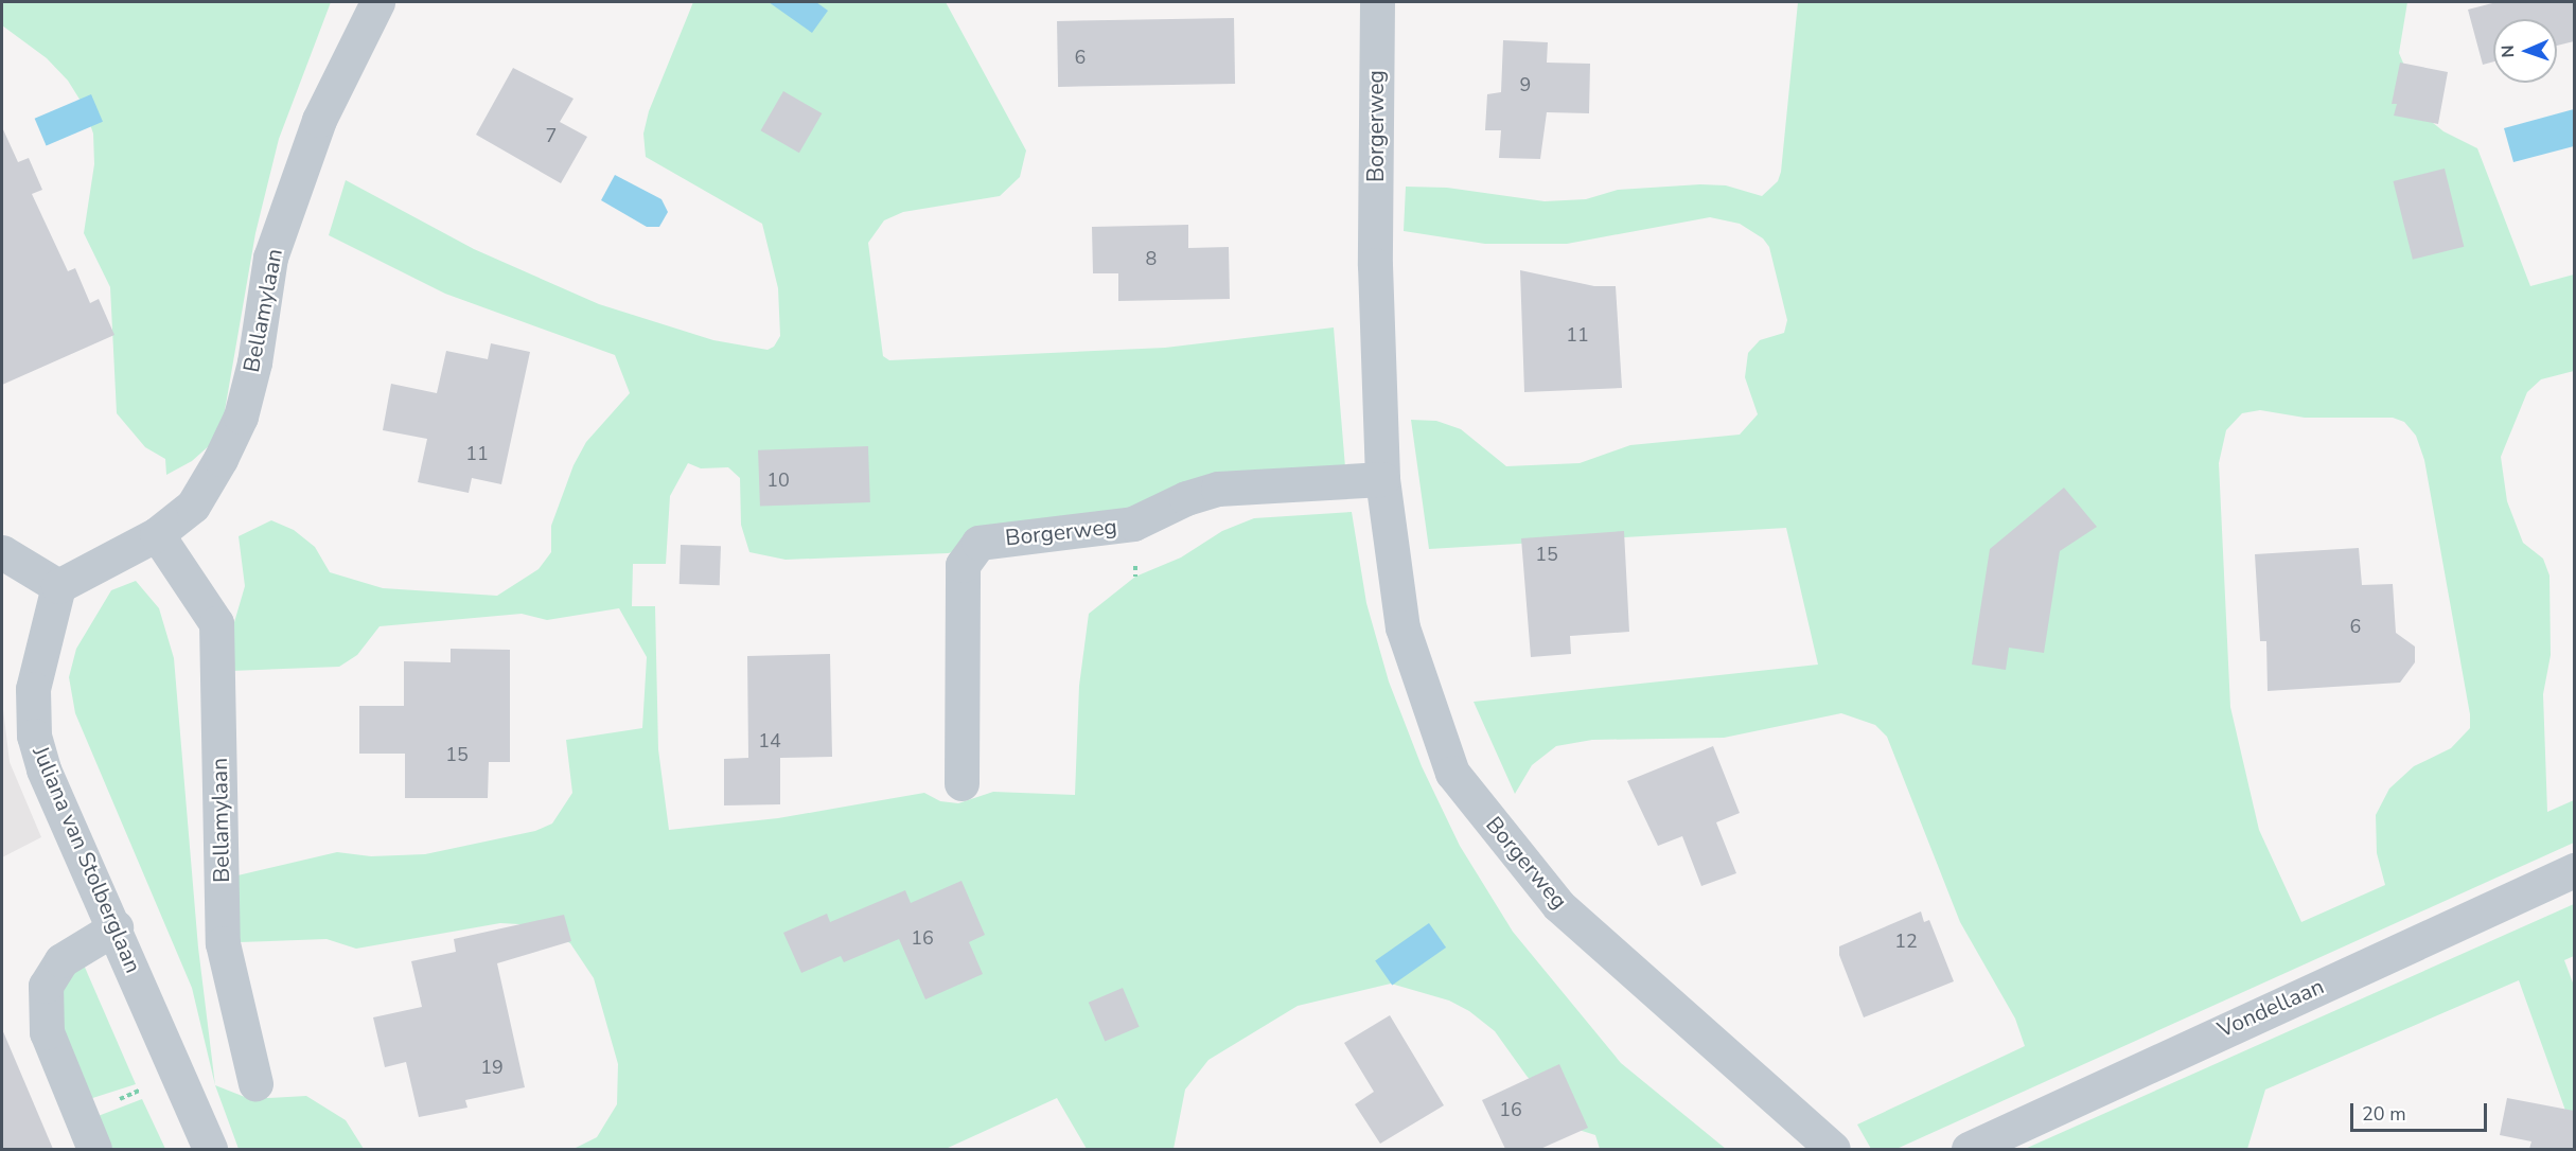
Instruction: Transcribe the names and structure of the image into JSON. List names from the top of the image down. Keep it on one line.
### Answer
{"streets":{"street":["Borgerweg","Bellamylaan","Juliana van Stolberglaan","Vondellaan"]},"crossings":[["Bellamylaan","Juliana van Stolberglaan"]],"house_numbers":["6","9","7","8","11","11","10","15","6","14","15","16","12","19","16"],"scale_bar":"20 m","north":"left"}
